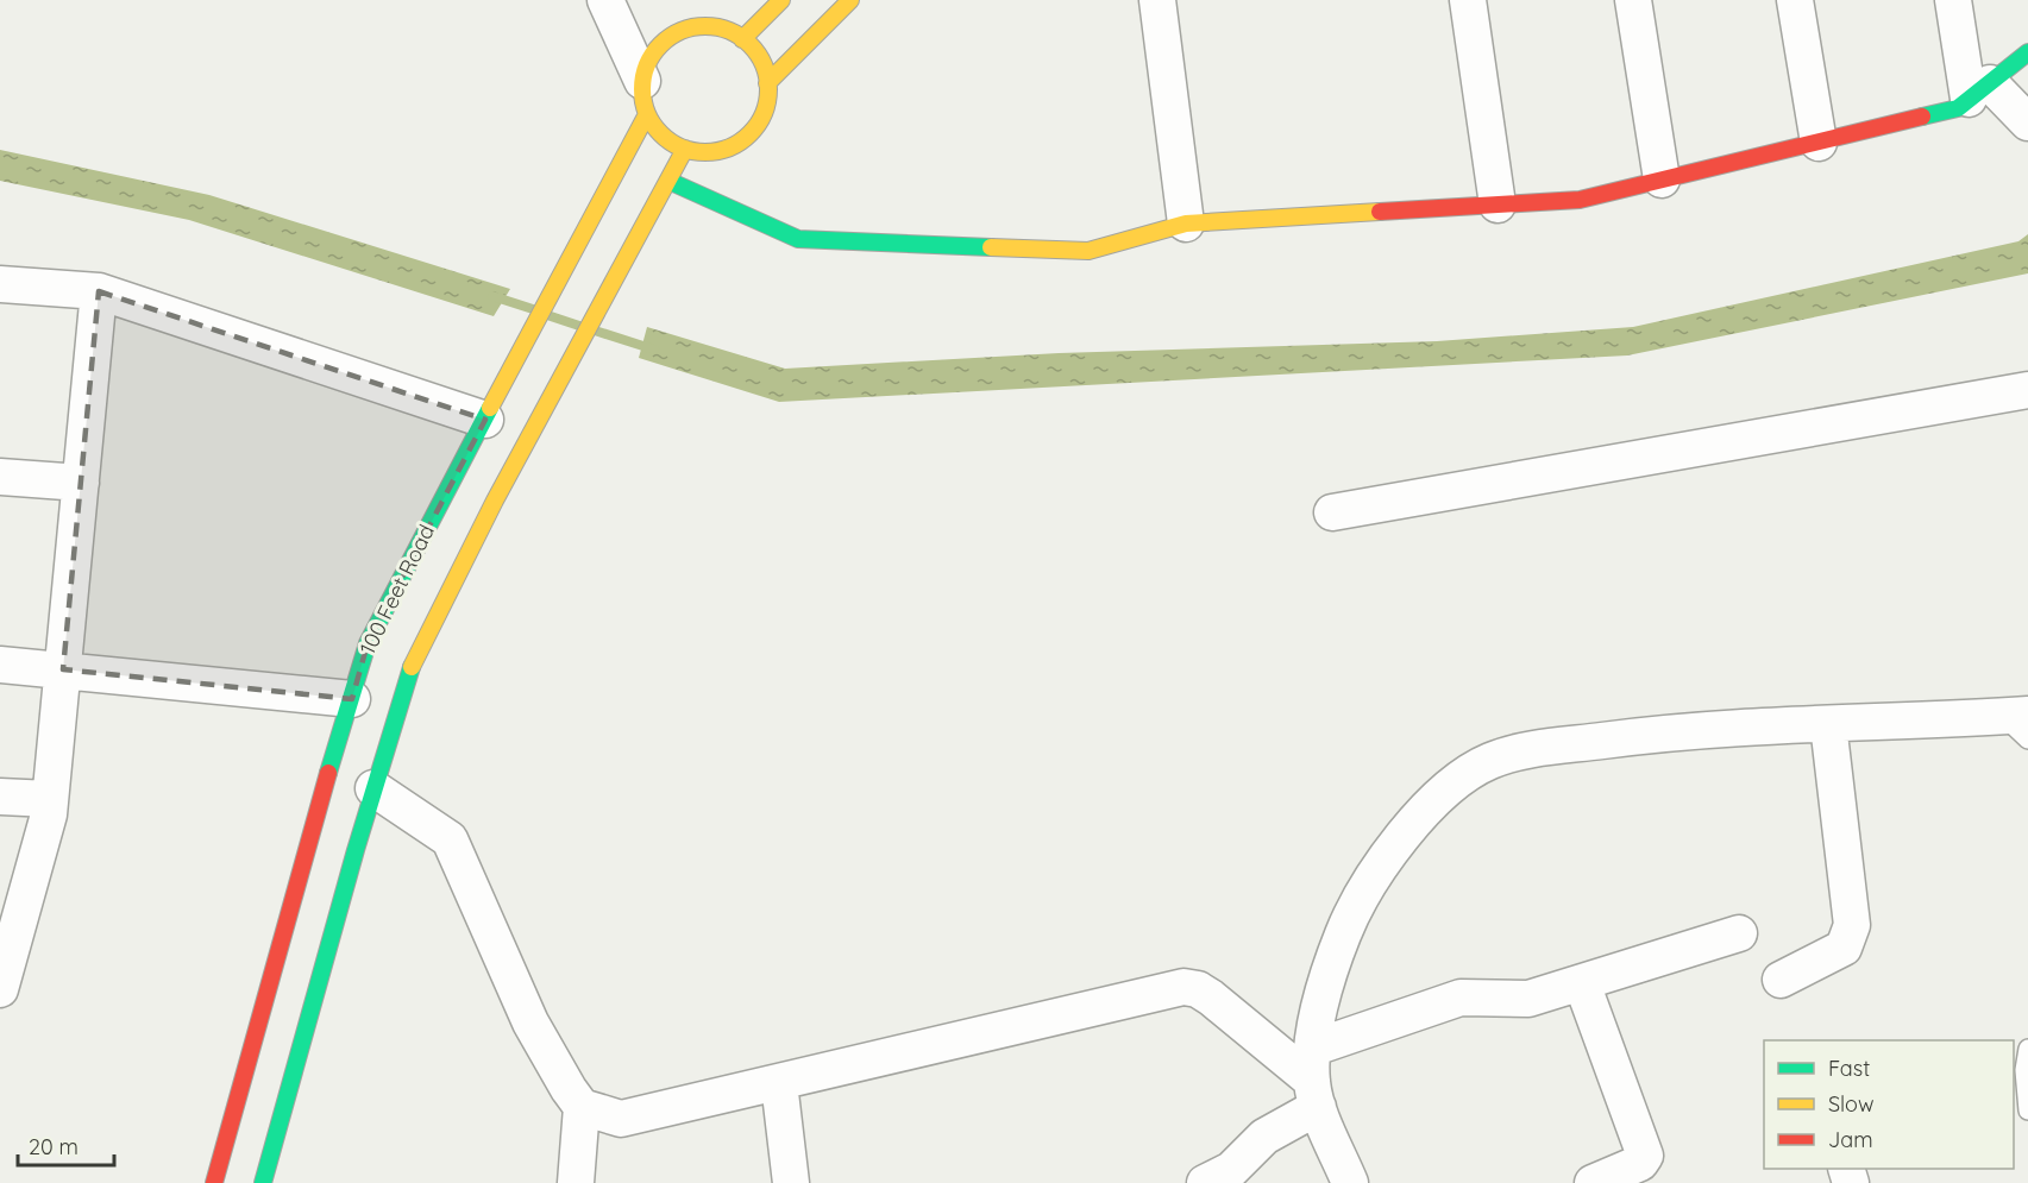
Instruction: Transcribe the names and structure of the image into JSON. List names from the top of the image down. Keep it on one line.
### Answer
{"streets":{"main road":["100 Feet Road"]},"legend":["Fast","Slow","Jam"],"scale_bar":"20 m"}
